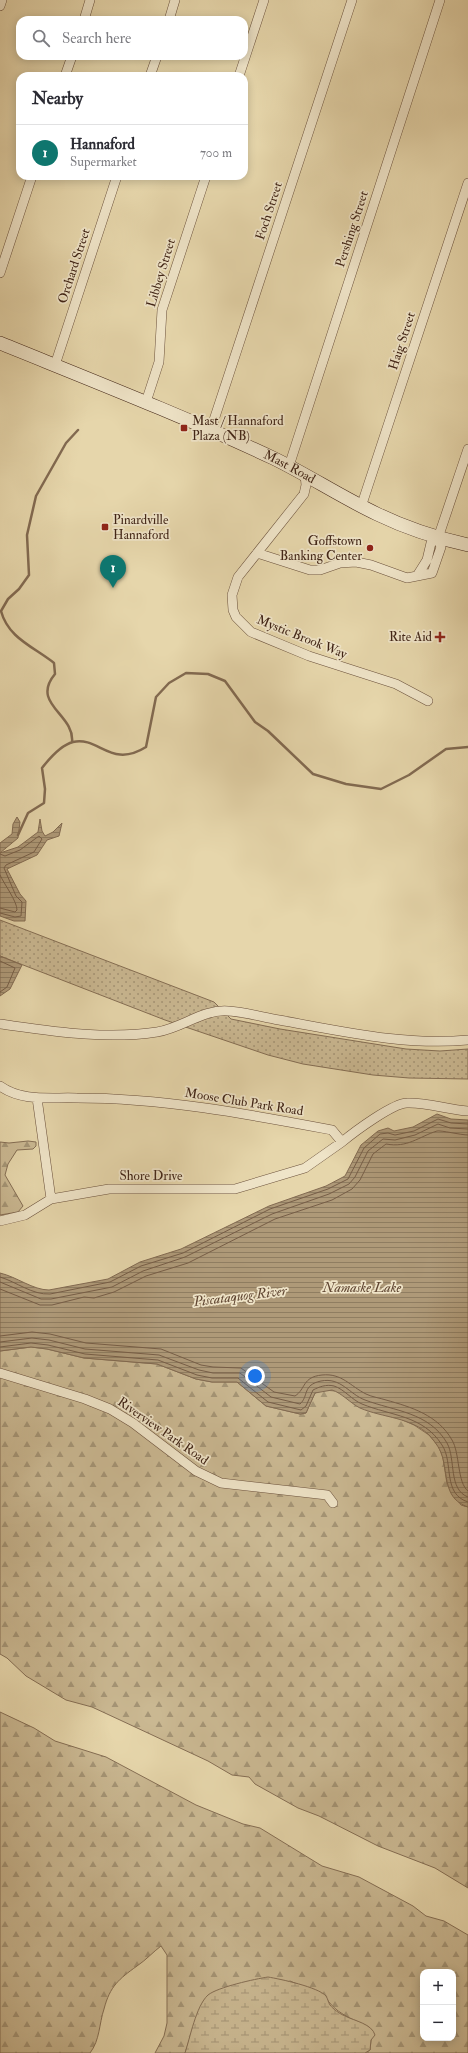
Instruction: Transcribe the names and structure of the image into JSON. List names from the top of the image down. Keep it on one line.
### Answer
{"streets":{"main road":["Mast Road"],"street":["Foch Street","Pershing Street","Orchard Street","Libbey Street","Haig Street","Mystic Brook Way","Moose Club Park Road","Shore Drive","Riverview Park Road"]},"crossings":[["Foch Street","Mast Road"],["Pershing Street","Mast Road"],["Orchard Street","Mast Road"],["Libbey Street","Mast Road"],["Haig Street","Mast Road"],["Mast Road","Mystic Brook Way"],["Moose Club Park Road","Shore Drive"]],"water":["Namaske Lake","Piscataquog River"],"places":{"transit":["Mast / Hannaford Plaza (NB)","Pinardville Hannaford"],"other":["Goffstown Banking Center"],"health":["Rite Aid"]},"page":{"search":"Search here","heading":"Nearby","list":[{"mark":"1","name":"Hannaford","note":"Supermarket","value":"700 m"}],"pins":"1","map_buttons":["+","−"]}}
